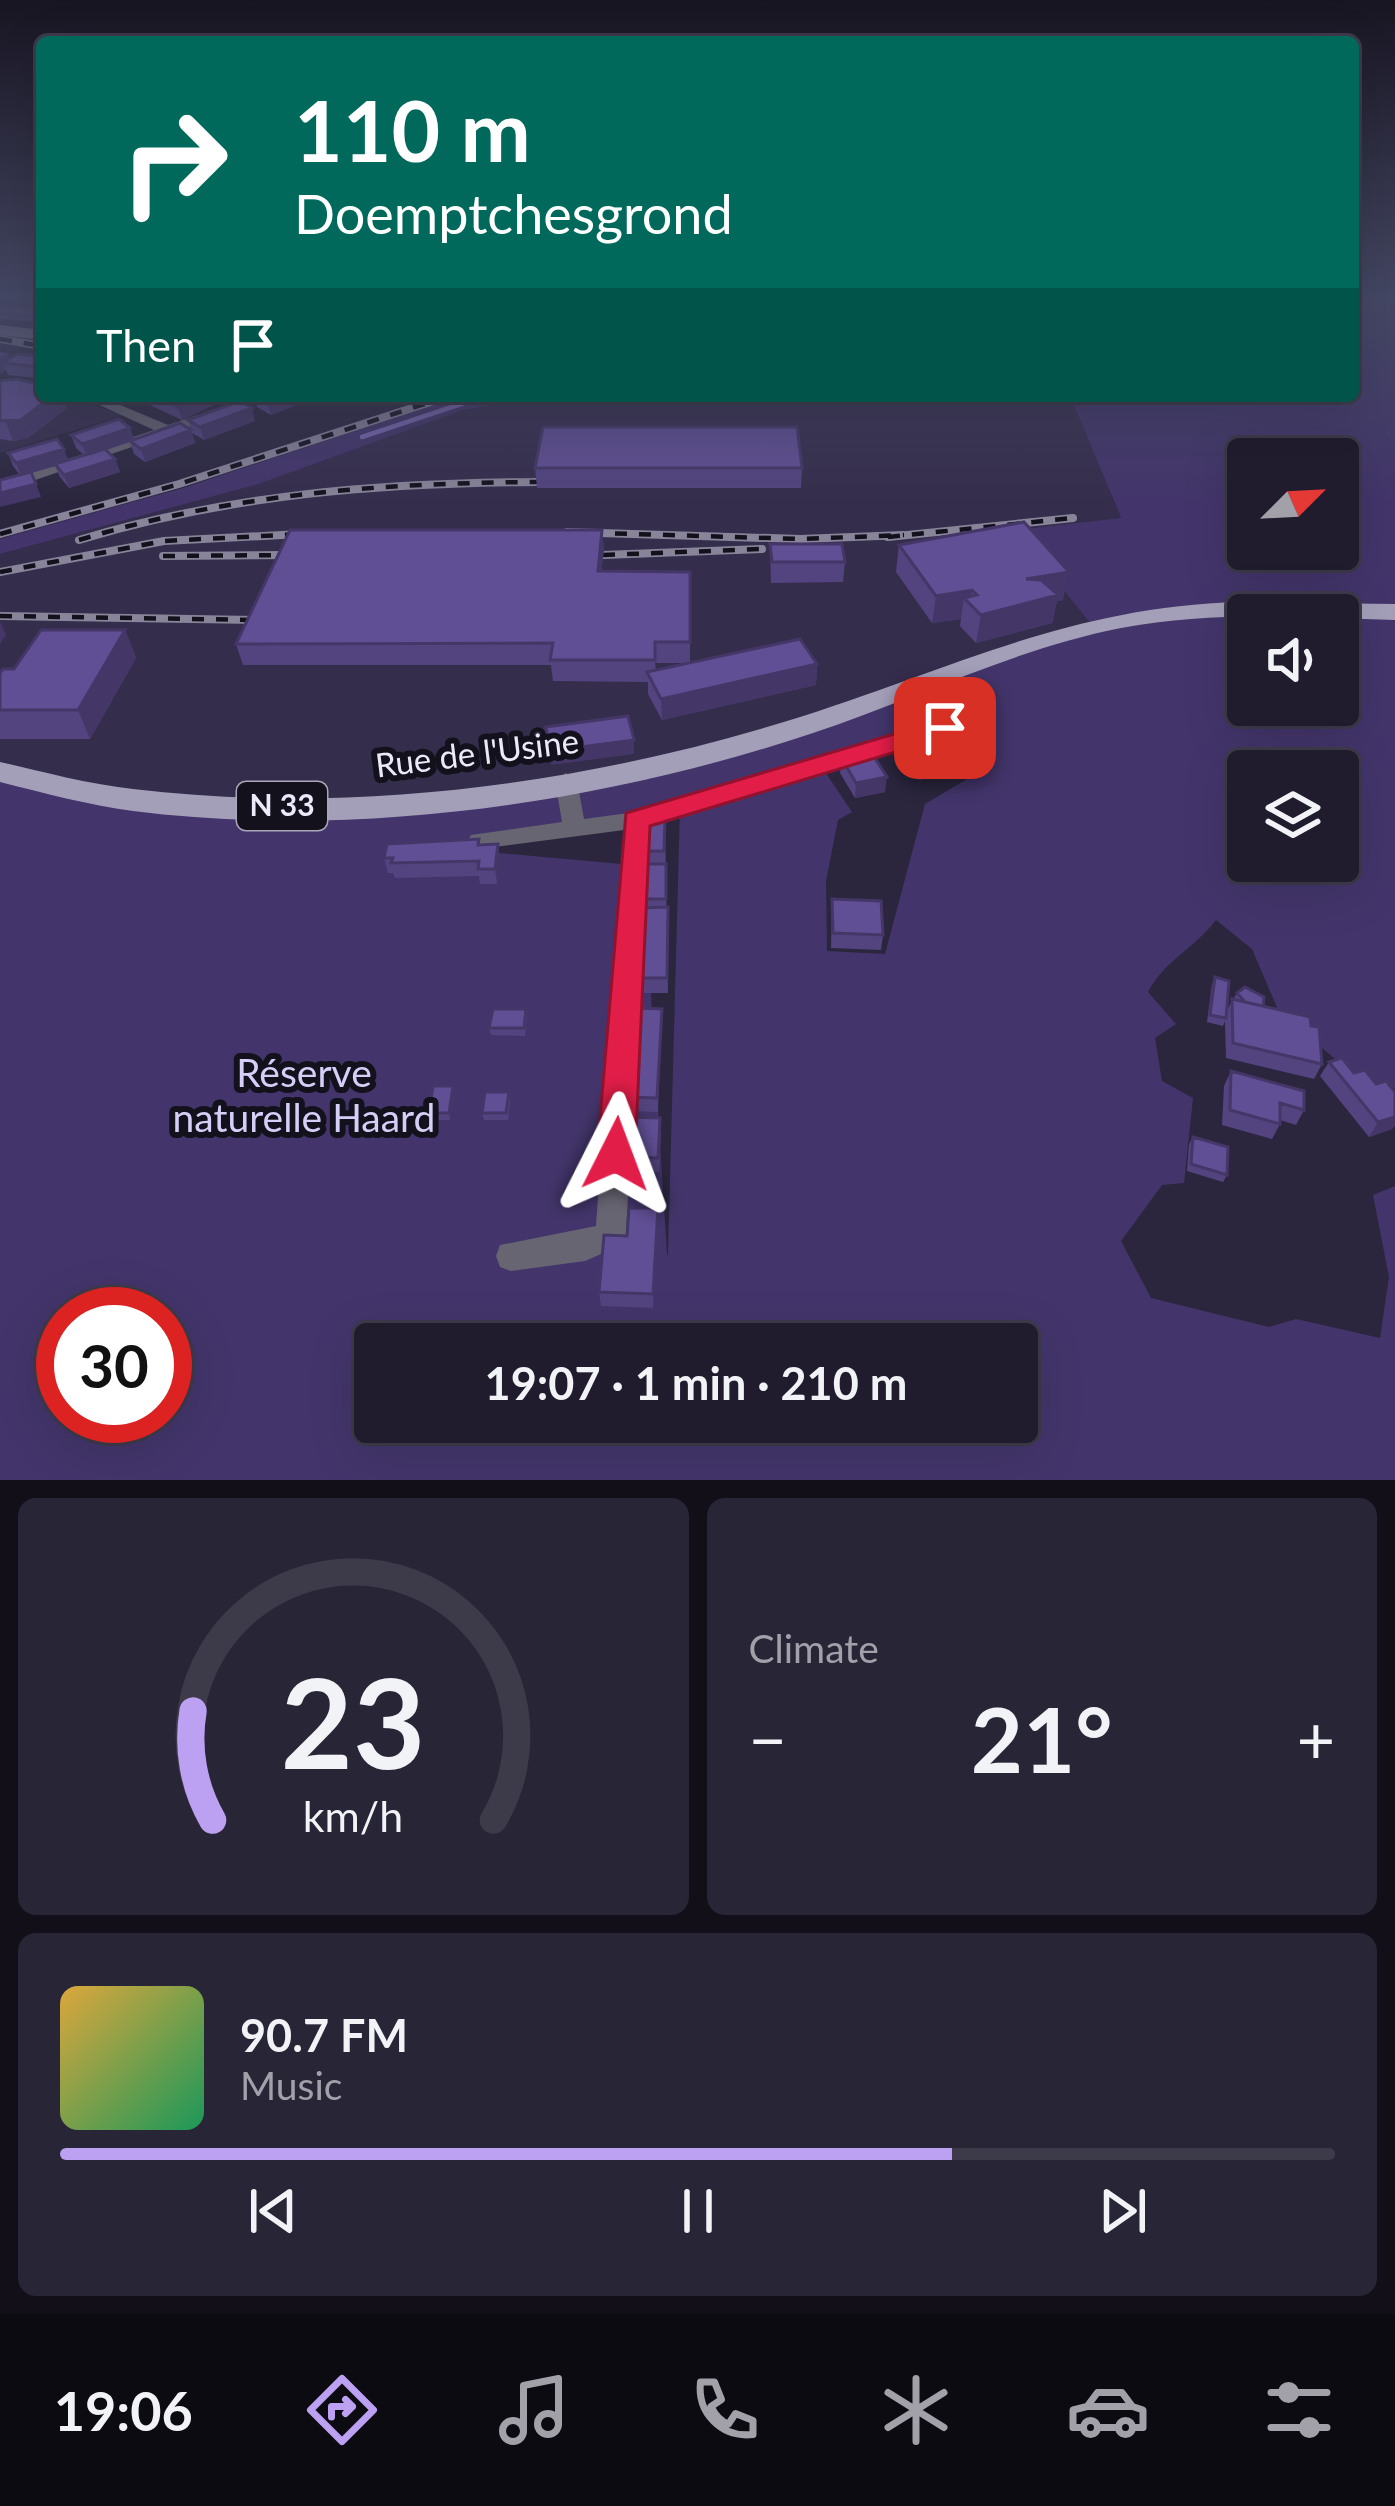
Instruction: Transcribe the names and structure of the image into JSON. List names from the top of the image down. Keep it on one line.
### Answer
{"streets":{"main road":["Rue de l'Usine","N 33"]},"parks":["Réserve naturelle Haard"],"north":"top right","page":{"turn":["110 m","Doemptchesgrond"],"then":"Then","limit":"30","trip":"19:07 · 1 min · 210 m","tile":"Climate","heat":["−","21°","+"],"song":["90.7 FM","Music"],"tabs":"19:06","gauge":["23","km/h"]}}
